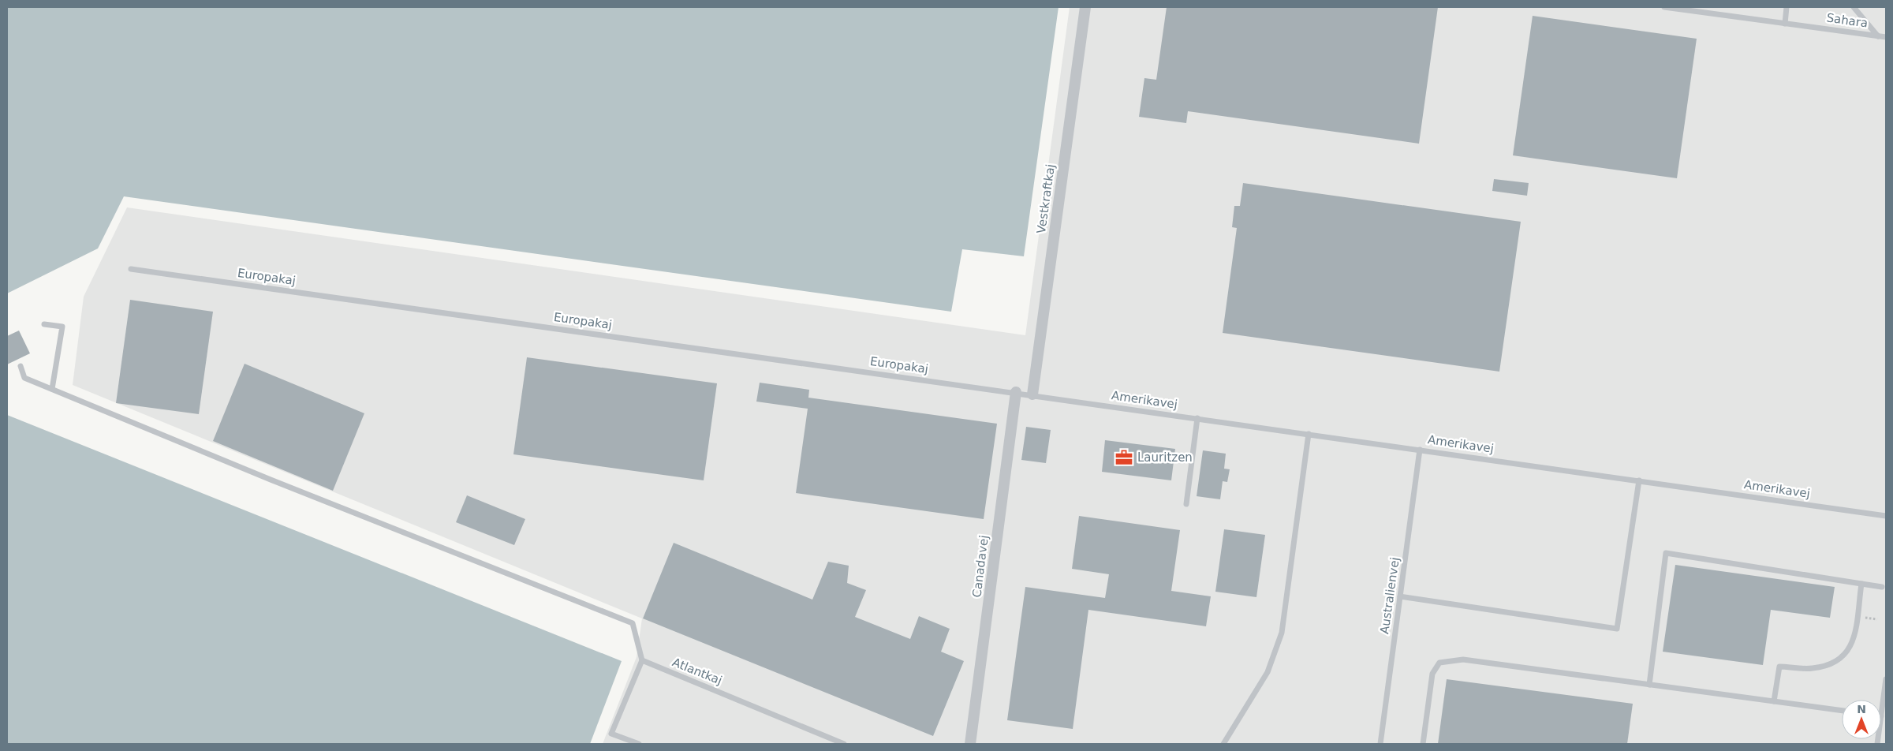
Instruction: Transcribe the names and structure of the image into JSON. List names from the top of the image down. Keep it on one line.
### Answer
{"streets":{"street":["Vestkraftkaj","Canadavej"],"lane":["Sahara","Europakaj","Amerikavej","Australienvej","Atlantkaj"]},"crossings":[["Vestkraftkaj","Europakaj"],["Vestkraftkaj","Amerikavej"],["Europakaj","Amerikavej"],["Europakaj","Canadavej"],["Amerikavej","Australienvej"]],"places":{"office":["Lauritzen"]},"north":"top"}
